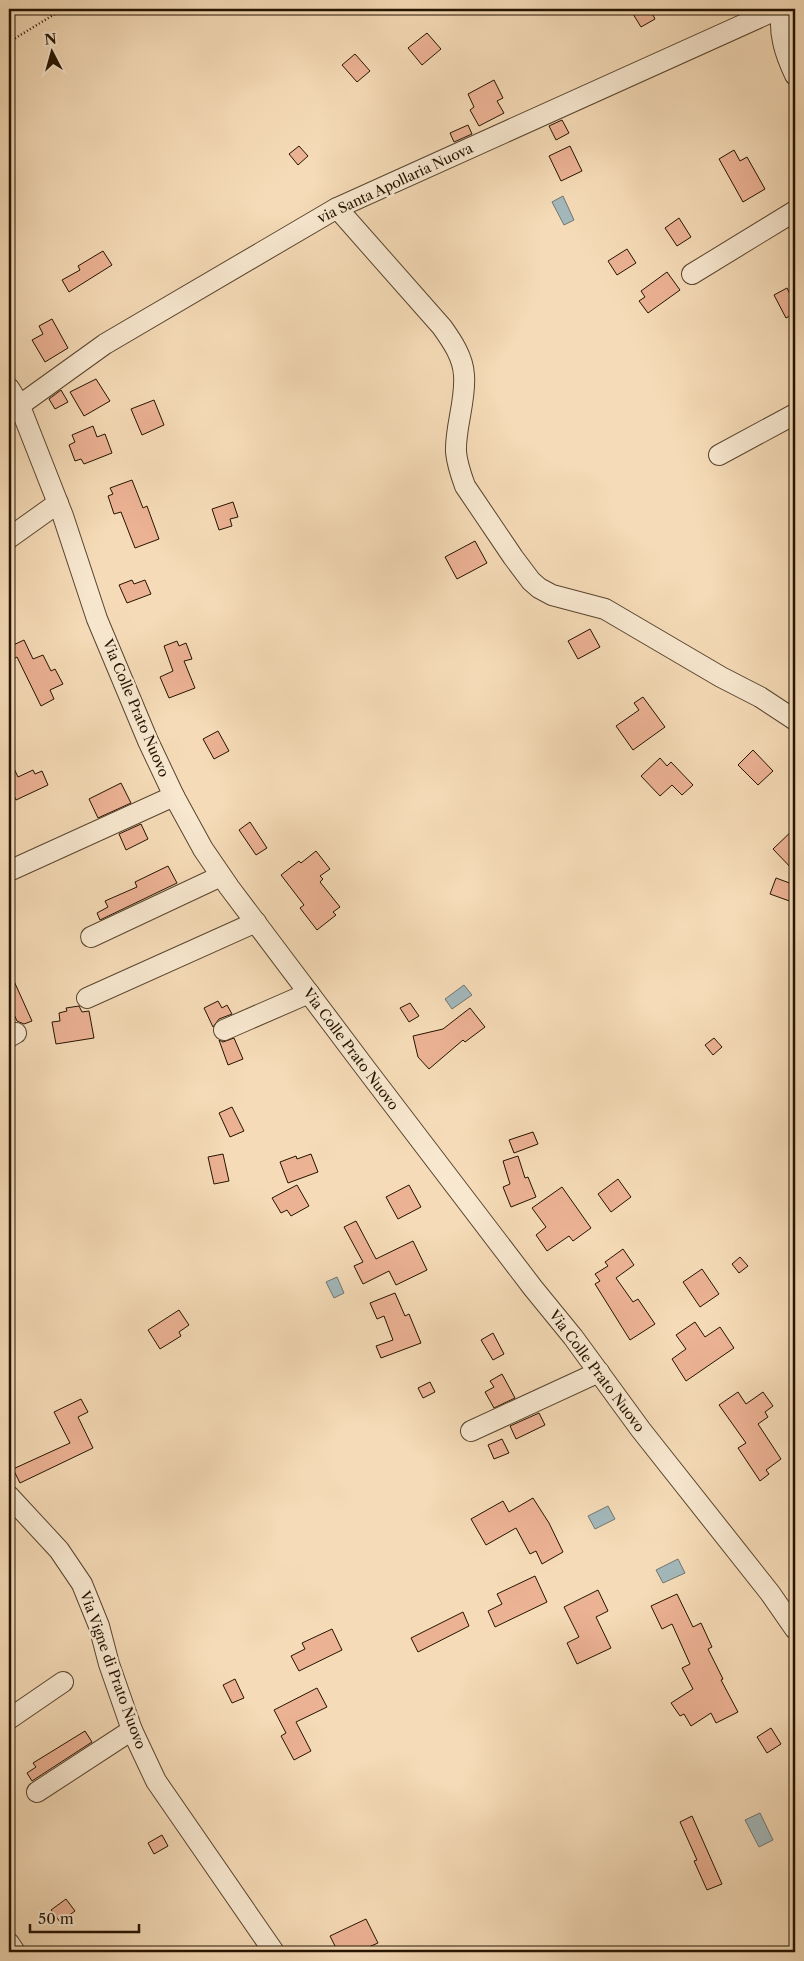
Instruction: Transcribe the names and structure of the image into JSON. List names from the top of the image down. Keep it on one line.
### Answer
{"streets":{"street":["via Santa Apollaria Nuova","Via Colle Prato Nuovo","Via Vigne di Prato Nuovo"]},"crossings":[["via Santa Apollaria Nuova","Via Colle Prato Nuovo"]],"scale_bar":"50 m","north":"top"}
